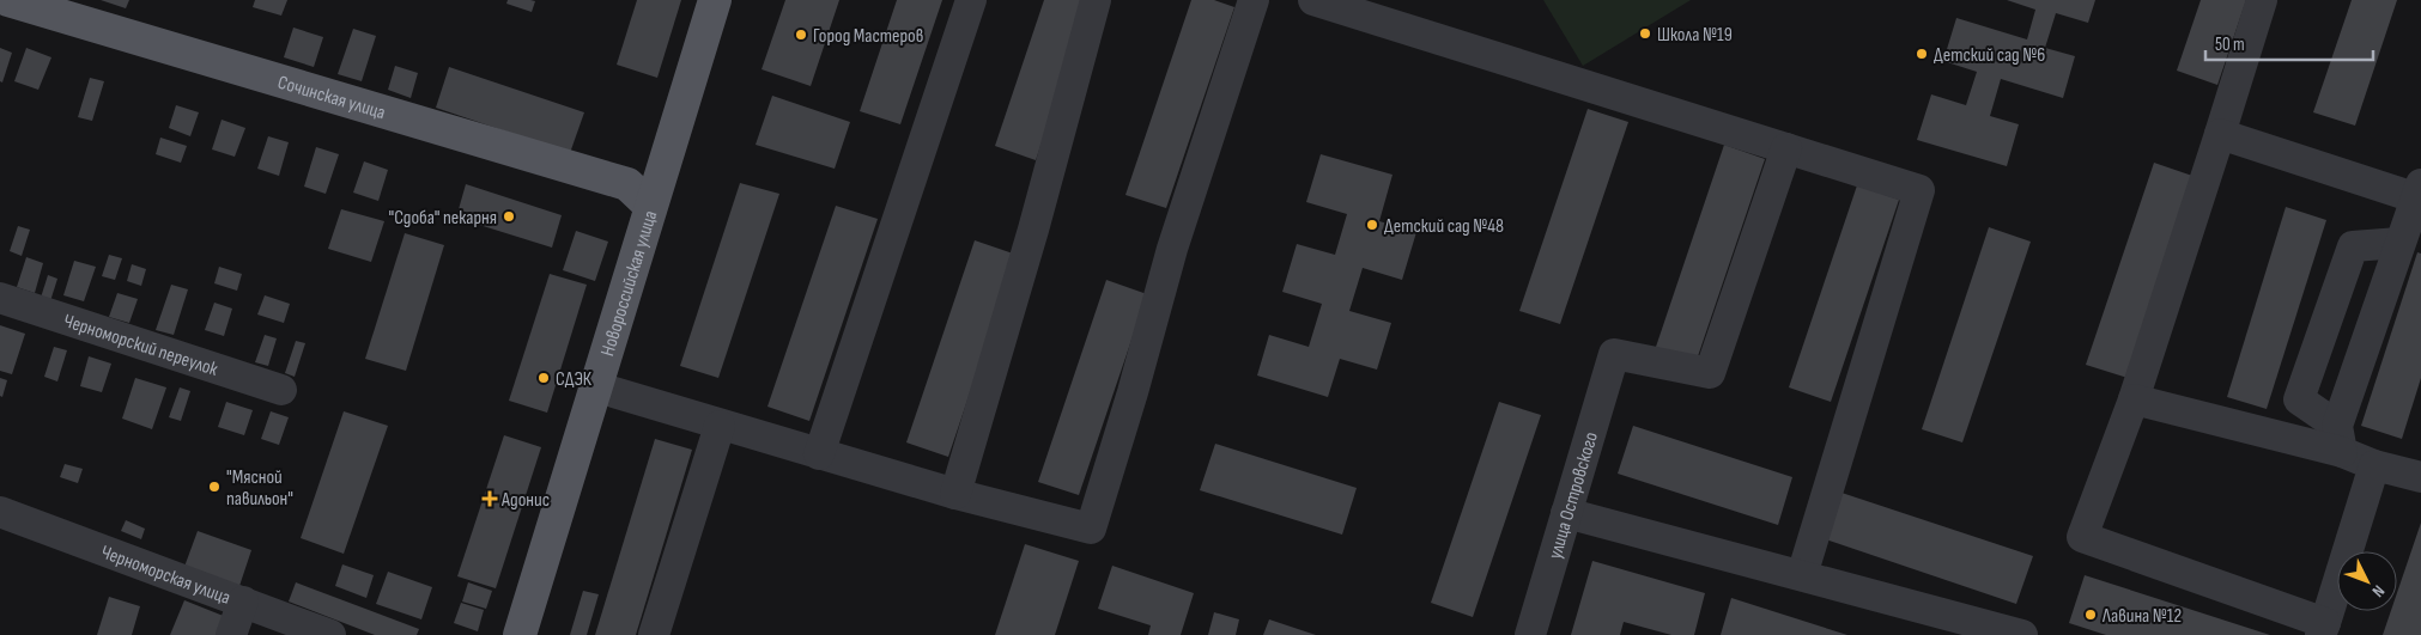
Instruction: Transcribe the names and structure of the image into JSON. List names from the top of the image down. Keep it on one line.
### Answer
{"streets":{"main road":["Сочинская улица","Новороссийская улица"],"street":["Черноморский переулок","улица Островского","Черноморская улица"]},"crossings":[["Сочинская улица","Новороссийская улица"]],"places":{"other":["Школа №19","Город Мастеров","Детский сад №6","\"Сдоба\" пекарня","Детский сад №48","СДЭК","\"Мясной павильон\"","Лавина №12"],"health":["Адонис"]},"scale_bar":"50 m","north":"bottom right"}
